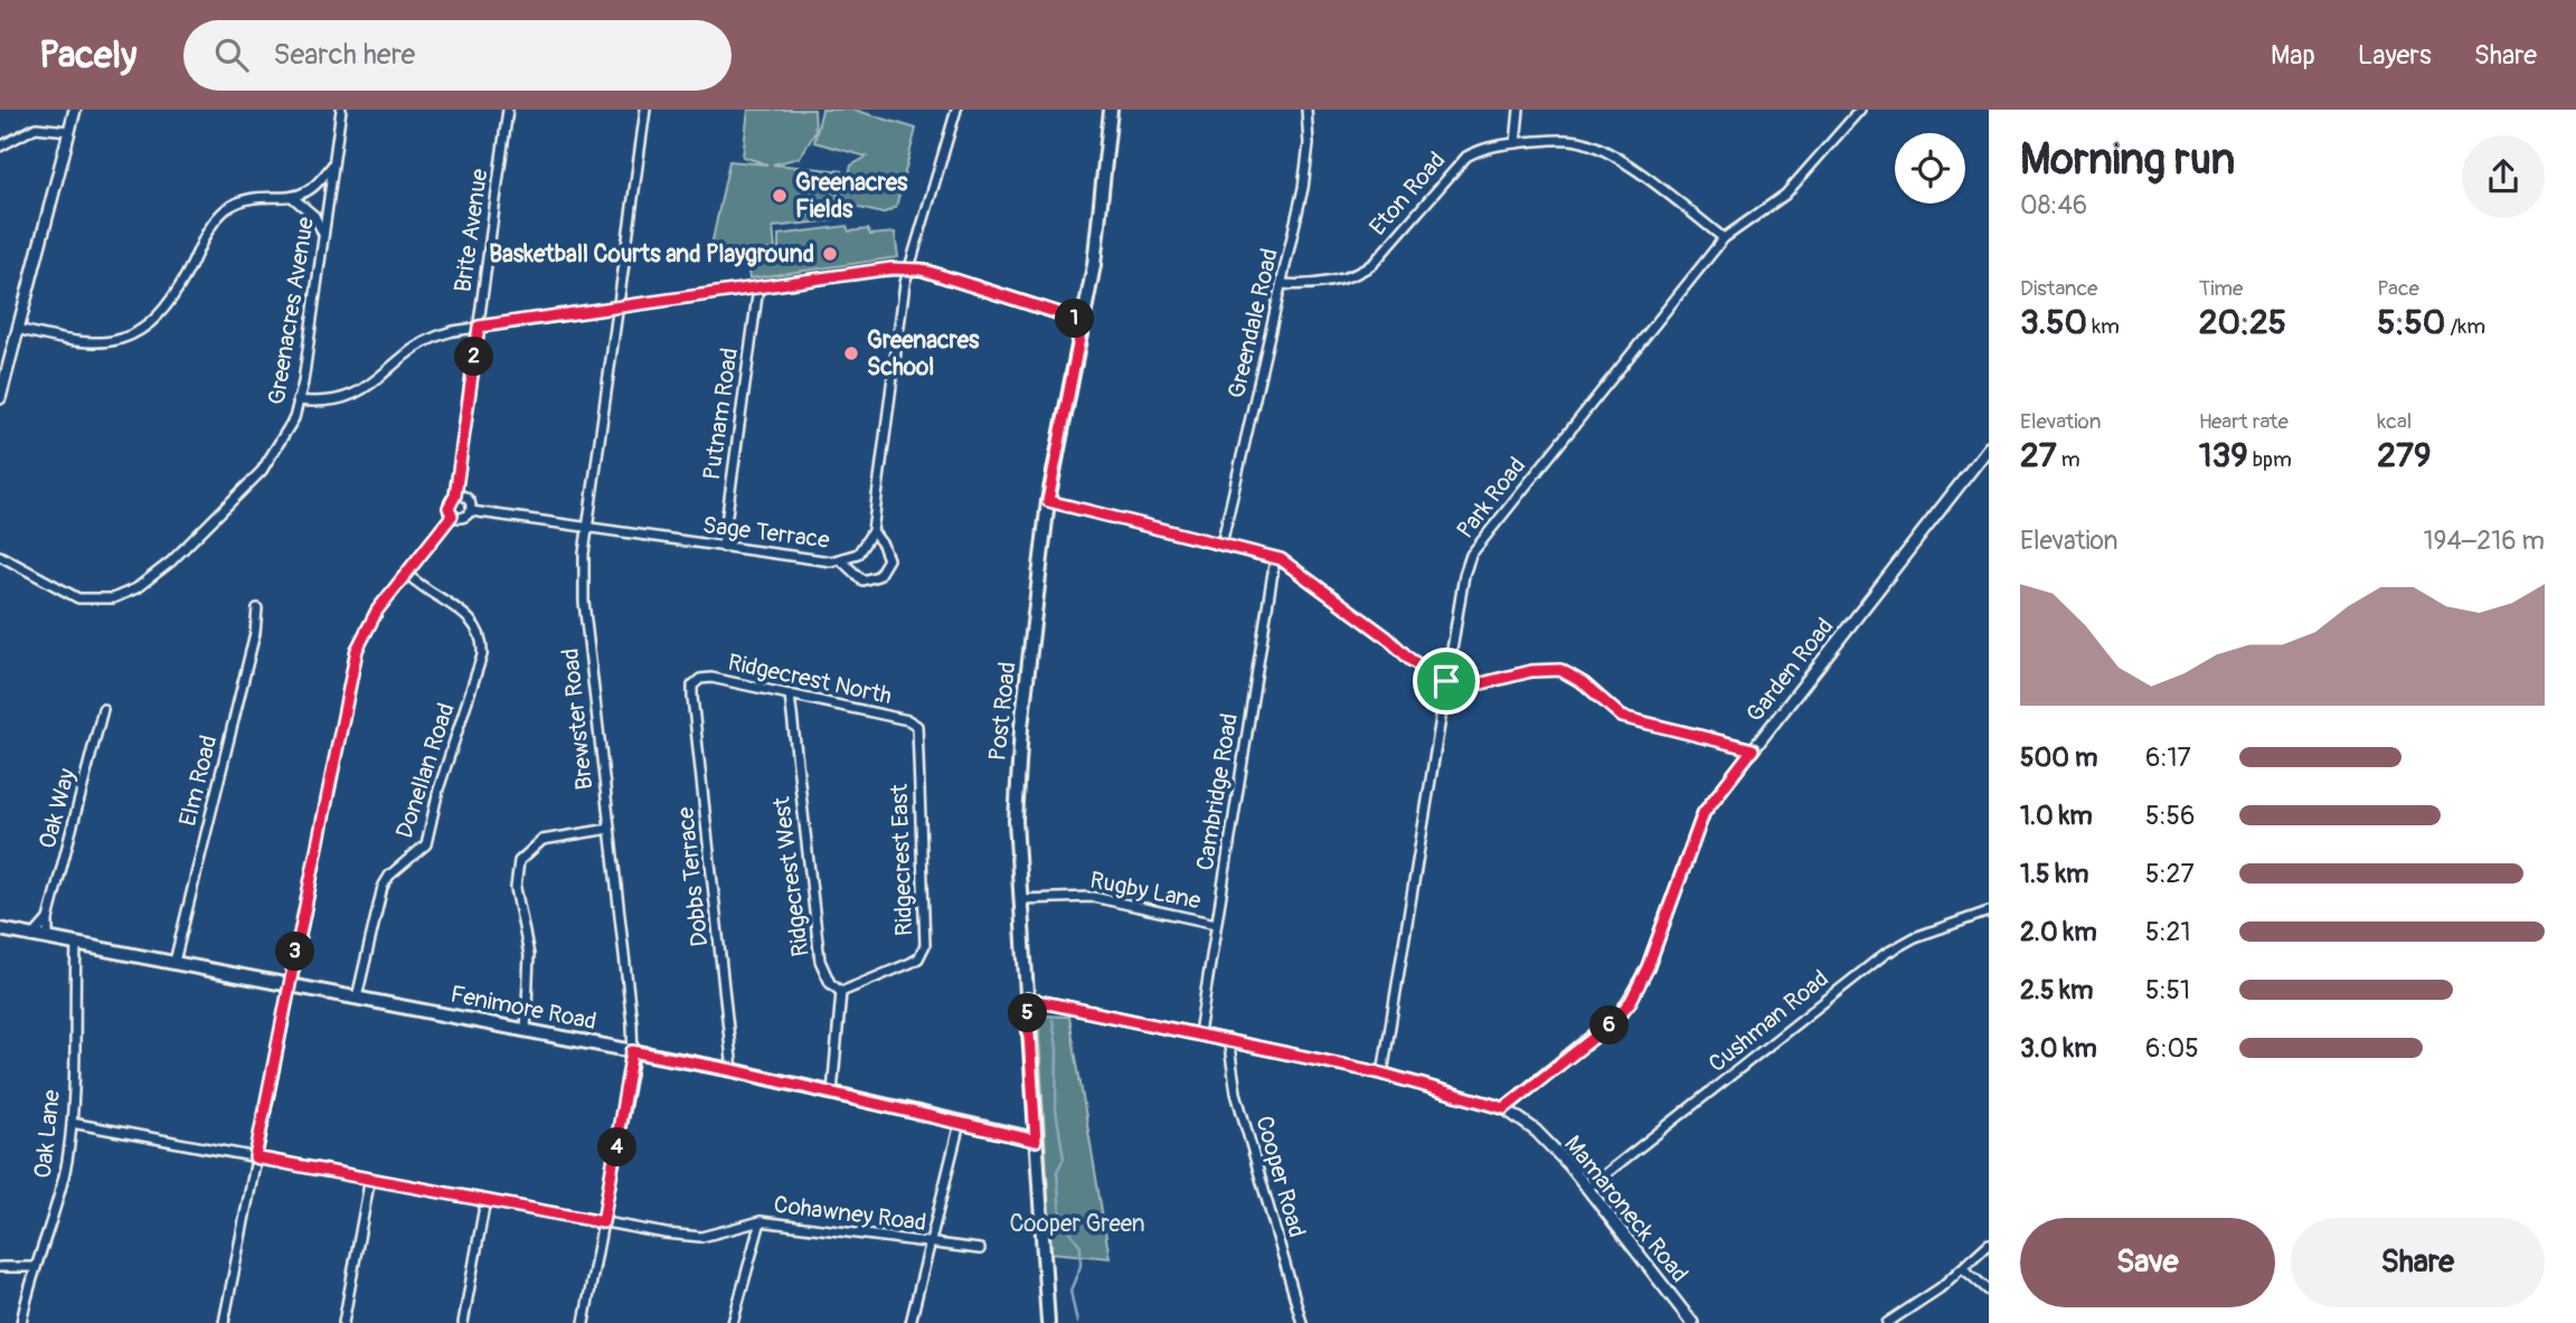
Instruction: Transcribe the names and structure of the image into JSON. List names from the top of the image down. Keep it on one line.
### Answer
{"streets":{"main road":["Post Road","Fenimore Road"],"street":["Eton Road","Brite Avenue","Greenacres Avenue","Greendale Road","Putnam Road","Park Road","Sage Terrace","Garden Road","Ridgecrest North","Brewster Road","Donellan Road","Elm Road","Cambridge Road","Oak Way","Ridgecrest East","Dobbs Terrace","Ridgecrest West","Rugby Lane","Cushman Road","Oak Lane","Cooper Road","Mamaroneck Road","Cohawney Road"]},"crossings":[["Eton Road","Greendale Road"],["Eton Road","Park Road"],["Brite Avenue","Sage Terrace"],["Brite Avenue","Donellan Road"],["Brite Avenue","Fenimore Road"],["Brite Avenue","Cohawney Road"],["Putnam Road","Sage Terrace"],["Park Road","Mamaroneck Road"],["Sage Terrace","Brewster Road"],["Garden Road","Mamaroneck Road"],["Ridgecrest North","Ridgecrest East"],["Ridgecrest North","Dobbs Terrace"],["Ridgecrest North","Ridgecrest West"],["Post Road","Rugby Lane"],["Post Road","Fenimore Road"],["Post Road","Mamaroneck Road"],["Brewster Road","Fenimore Road"],["Brewster Road","Cohawney Road"],["Donellan Road","Fenimore Road"],["Elm Road","Fenimore Road"],["Cambridge Road","Rugby Lane"],["Cambridge Road","Mamaroneck Road"],["Oak Way","Fenimore Road"],["Ridgecrest East","Ridgecrest West"],["Dobbs Terrace","Fenimore Road"],["Fenimore Road","Oak Lane"],["Cushman Road","Mamaroneck Road"],["Oak Lane","Cohawney Road"],["Cooper Road","Mamaroneck Road"]],"parks":["Cooper Green"],"places":["Greenacres Fields","Basketball Courts and Playground","Greenacres School"],"page":{"header":"Pacely","search":"Search here","nav":["Map","Layers","Share"],"heading":["Morning run","08:46"],"stats":[["Distance","3.50 km"],["Time","20:25"],["Pace","5:50 /km"],["Elevation","27 m"],["Heart rate","139 bpm"],["kcal","279"]],"pins":["1","2","3","5","6","4"],"chart":["Elevation","194–216 m"],"list":[{"name":"500 m","note":"6:17"},{"name":"1.0 km","note":"5:56"},{"name":"1.5 km","note":"5:27"},{"name":"2.0 km","note":"5:21"},{"name":"2.5 km","note":"5:51"},{"name":"3.0 km","note":"6:05"}],"buttons":["Save","Share"]}}
